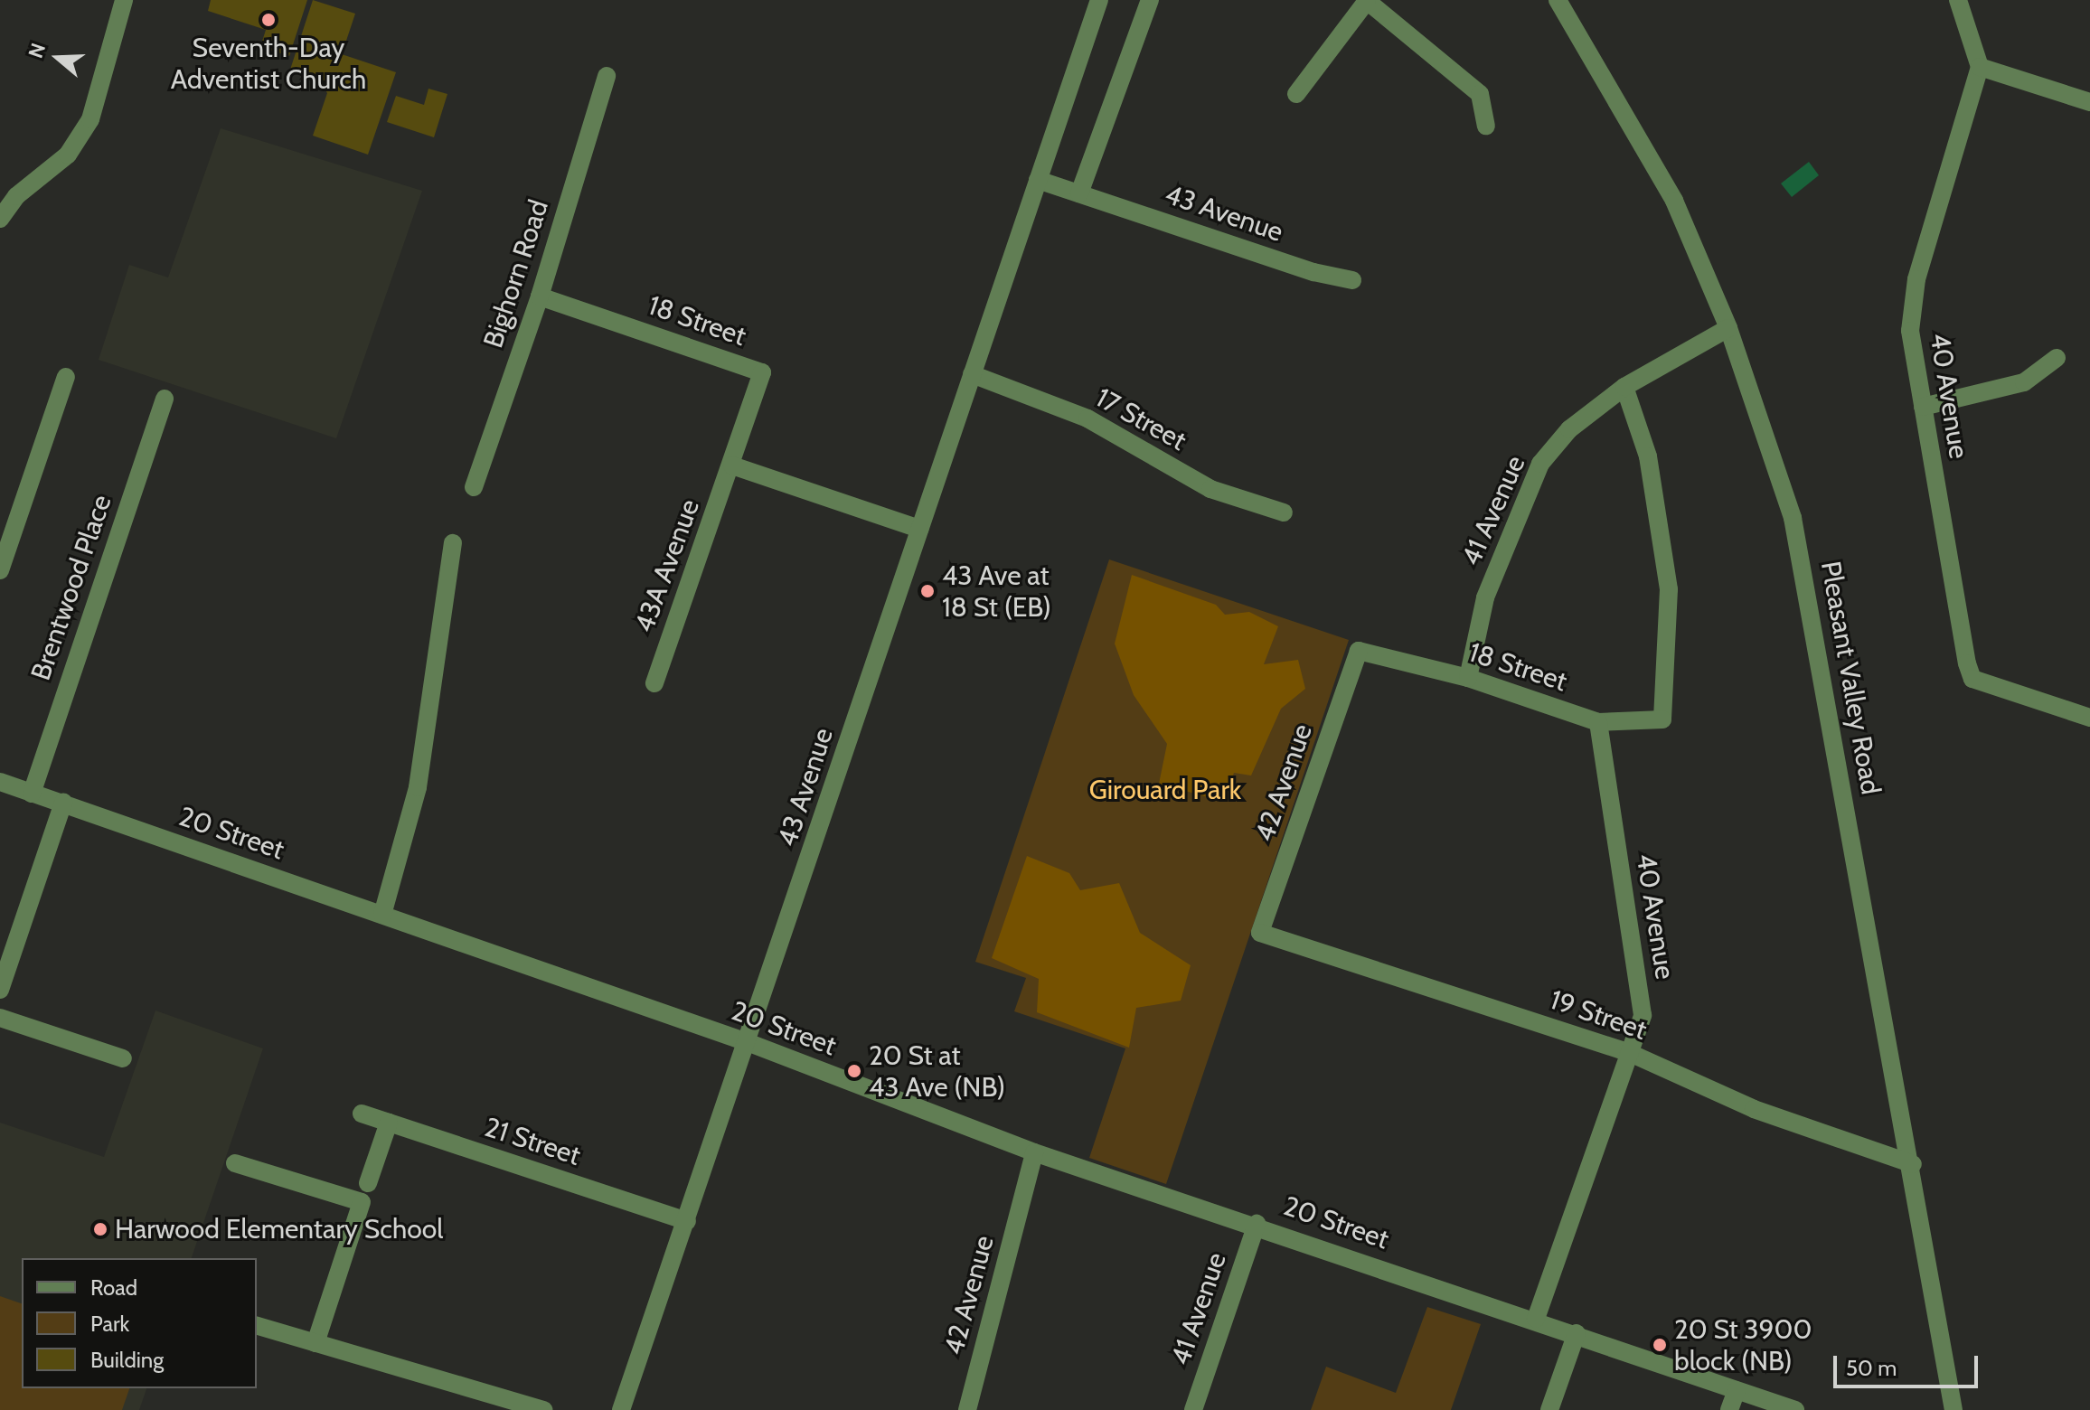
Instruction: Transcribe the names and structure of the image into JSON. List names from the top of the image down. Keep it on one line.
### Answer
{"streets":{"street":["43 Avenue","Bighorn Road","18 Street","40 Avenue","17 Street","41 Avenue","43A Avenue","Brentwood Place","Pleasant Valley Road","42 Avenue","20 Street","19 Street","21 Street"]},"crossings":[["43 Avenue","17 Street"],["43 Avenue","20 Street"],["43 Avenue","21 Street"],["Bighorn Road","18 Street"],["18 Street","40 Avenue"],["18 Street","41 Avenue"],["18 Street","43A Avenue"],["18 Street","42 Avenue"],["40 Avenue","20 Street"],["40 Avenue","19 Street"],["41 Avenue","Pleasant Valley Road"],["41 Avenue","20 Street"],["Brentwood Place","20 Street"],["Pleasant Valley Road","19 Street"],["42 Avenue","20 Street"],["42 Avenue","19 Street"]],"parks":["Girouard Park"],"places":["Seventh-Day Adventist Church","43 Ave at 18 St (EB)","20 St at 43 Ave (NB)","Harwood Elementary School","20 St 3900 block (NB)"],"legend":["Road","Park","Building"],"scale_bar":"50 m","north":"left"}
